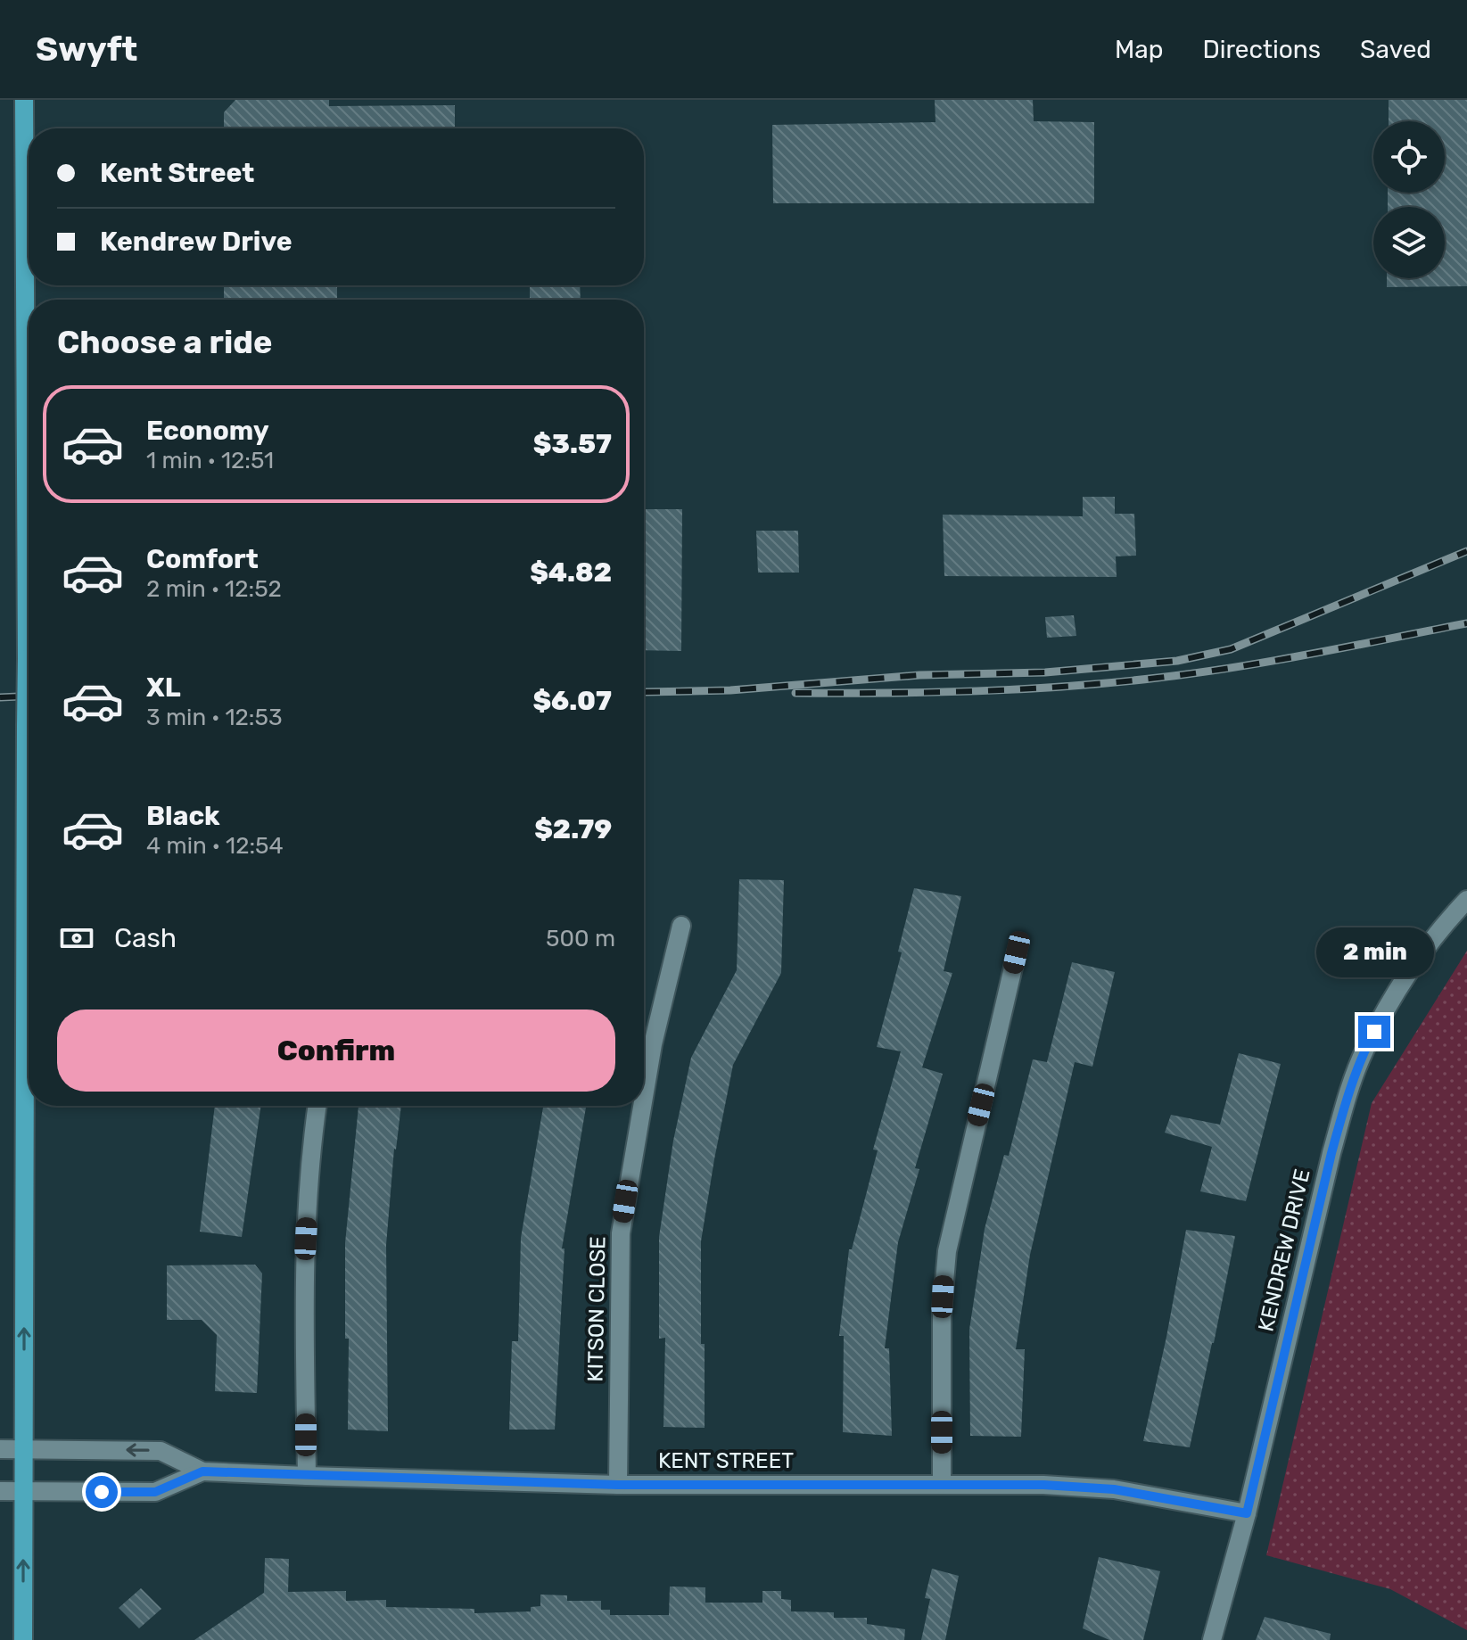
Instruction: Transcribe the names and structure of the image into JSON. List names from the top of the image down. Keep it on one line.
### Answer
{"streets":{"street":["KENDREW DRIVE","KITSON CLOSE","KENT STREET"]},"crossings":[["KENDREW DRIVE","KENT STREET"],["KITSON CLOSE","KENT STREET"]],"page":{"header":"Swyft","nav":["Map","Directions","Saved"],"banner":["Kent Street","Kendrew Drive"],"heading":"Choose a ride","list":[{"name":"Economy","note":"1 min · 12:51","value":"$3.57"},{"name":"Comfort","note":"2 min · 12:52","value":"$4.82"},{"name":"XL","note":"3 min · 12:53","value":"$6.07"},{"name":"Black","note":"4 min · 12:54","value":"$2.79"}],"pay":["Cash","500 m"],"bubble":"2 min","buttons":"Confirm"}}
